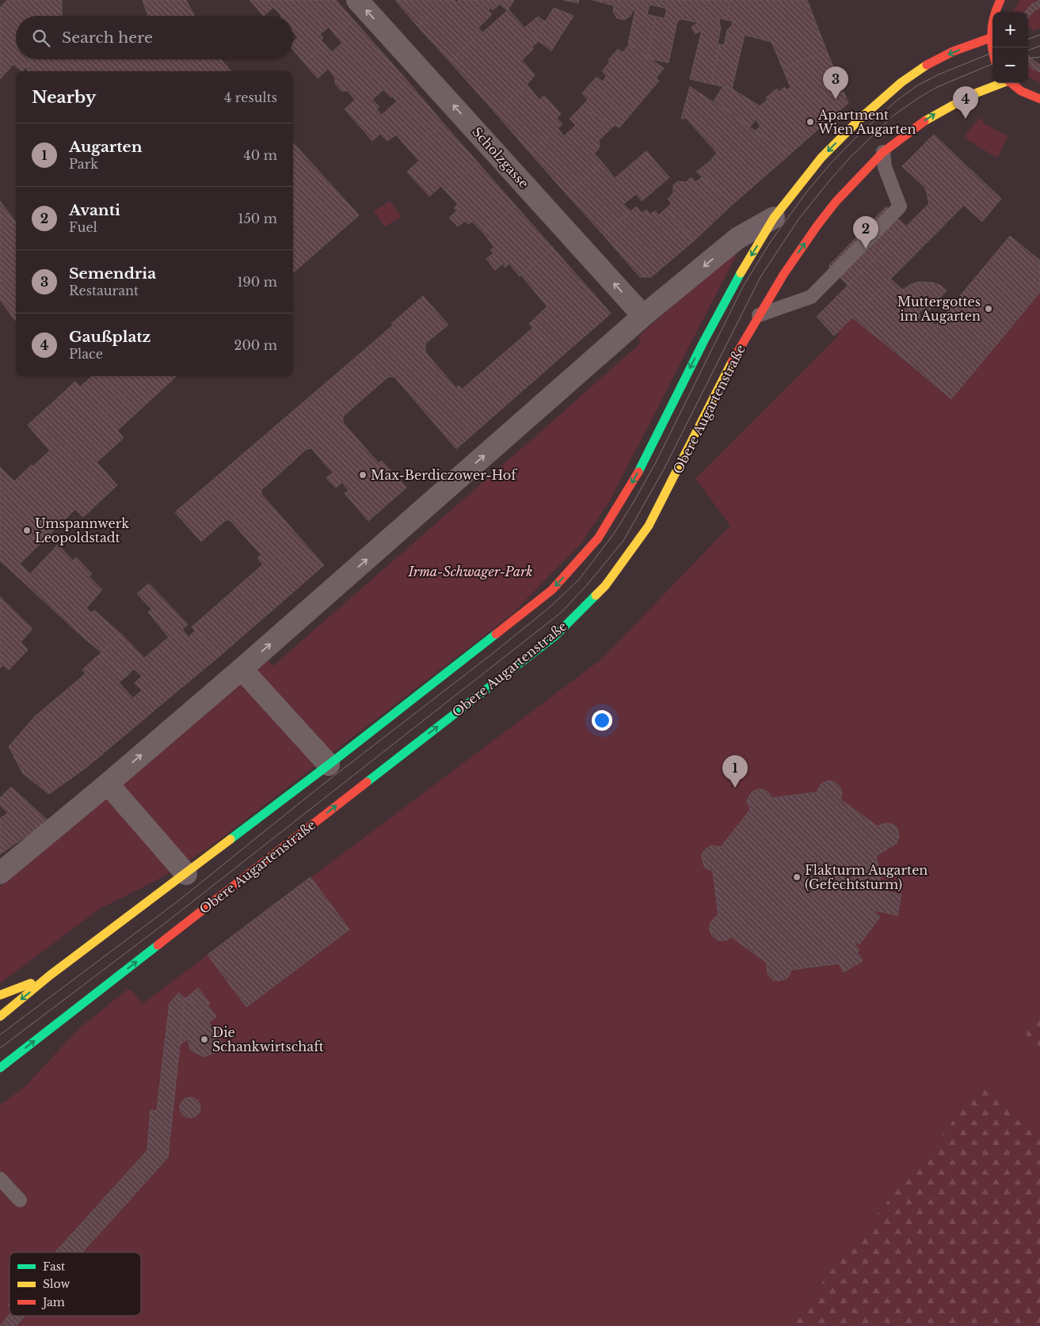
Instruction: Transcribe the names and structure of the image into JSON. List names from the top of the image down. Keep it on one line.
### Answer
{"streets":{"street":["Scholzgasse","Obere Augartenstraße"]},"one_way":["Scholzgasse"],"parks":["Irma-Schwager-Park"],"places":["Apartment Wien Augarten","Muttergottes im Augarten","Max-Berdiczower-Hof","Umspannwerk Leopoldstadt","Flakturm Augarten (Gefechtsturm)","Die Schankwirtschaft"],"legend":["Fast","Slow","Jam"],"page":{"map_buttons":["+","−"],"search":"Search here","pins":["3","4","2","1"],"heading":["Nearby","4 results"],"list":[{"mark":"1","name":"Augarten","note":"Park","value":"40 m"},{"mark":"2","name":"Avanti","note":"Fuel","value":"150 m"},{"mark":"3","name":"Semendria","note":"Restaurant","value":"190 m"},{"mark":"4","name":"Gaußplatz","note":"Place","value":"200 m"}]}}
